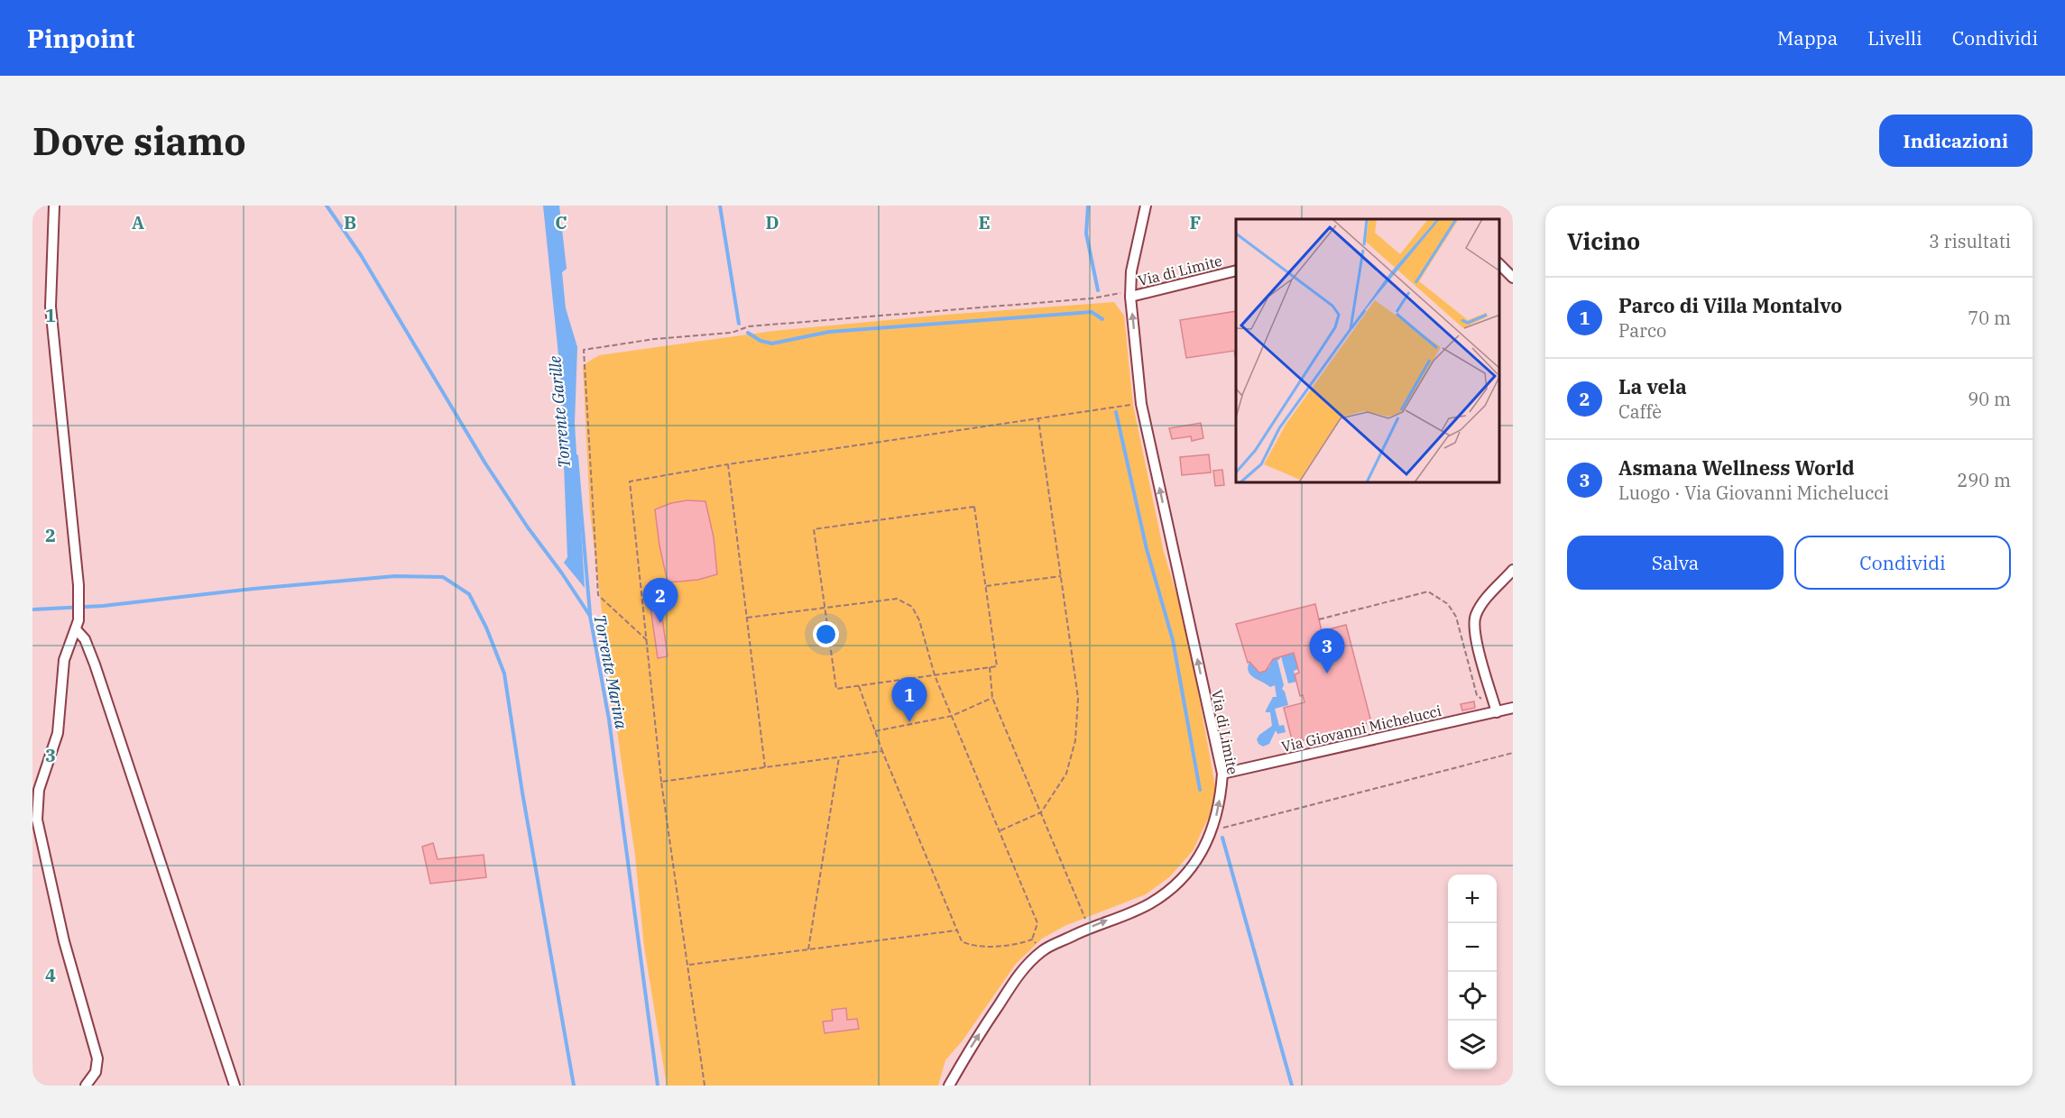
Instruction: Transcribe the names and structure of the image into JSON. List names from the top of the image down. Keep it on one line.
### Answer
{"streets":{"street":["Via di Limite","Via Giovanni Michelucci"]},"crossings":[["Via di Limite","Via Giovanni Michelucci"]],"one_way":["Via di Limite"],"water":["Torrente Garille","Torrente Marina"],"page":{"header":"Pinpoint","nav":["Mappa","Livelli","Condividi"],"buttons":["Indicazioni",["Salva","Condividi"]],"title":"Dove siamo","heading":["Vicino","3 risultati"],"list":[{"mark":"1","name":"Parco di Villa Montalvo","note":"Parco","value":"70 m"},{"mark":"2","name":"La vela","note":"Caffè","value":"90 m"},{"mark":"3","name":"Asmana Wellness World","note":"Luogo · Via Giovanni Michelucci","value":"290 m"}],"pins":["2","3","1"],"map_buttons":["+","−"]},"grid":{"columns":["A","B","C","D","E","F"],"rows":["1","2","3","4"]}}
